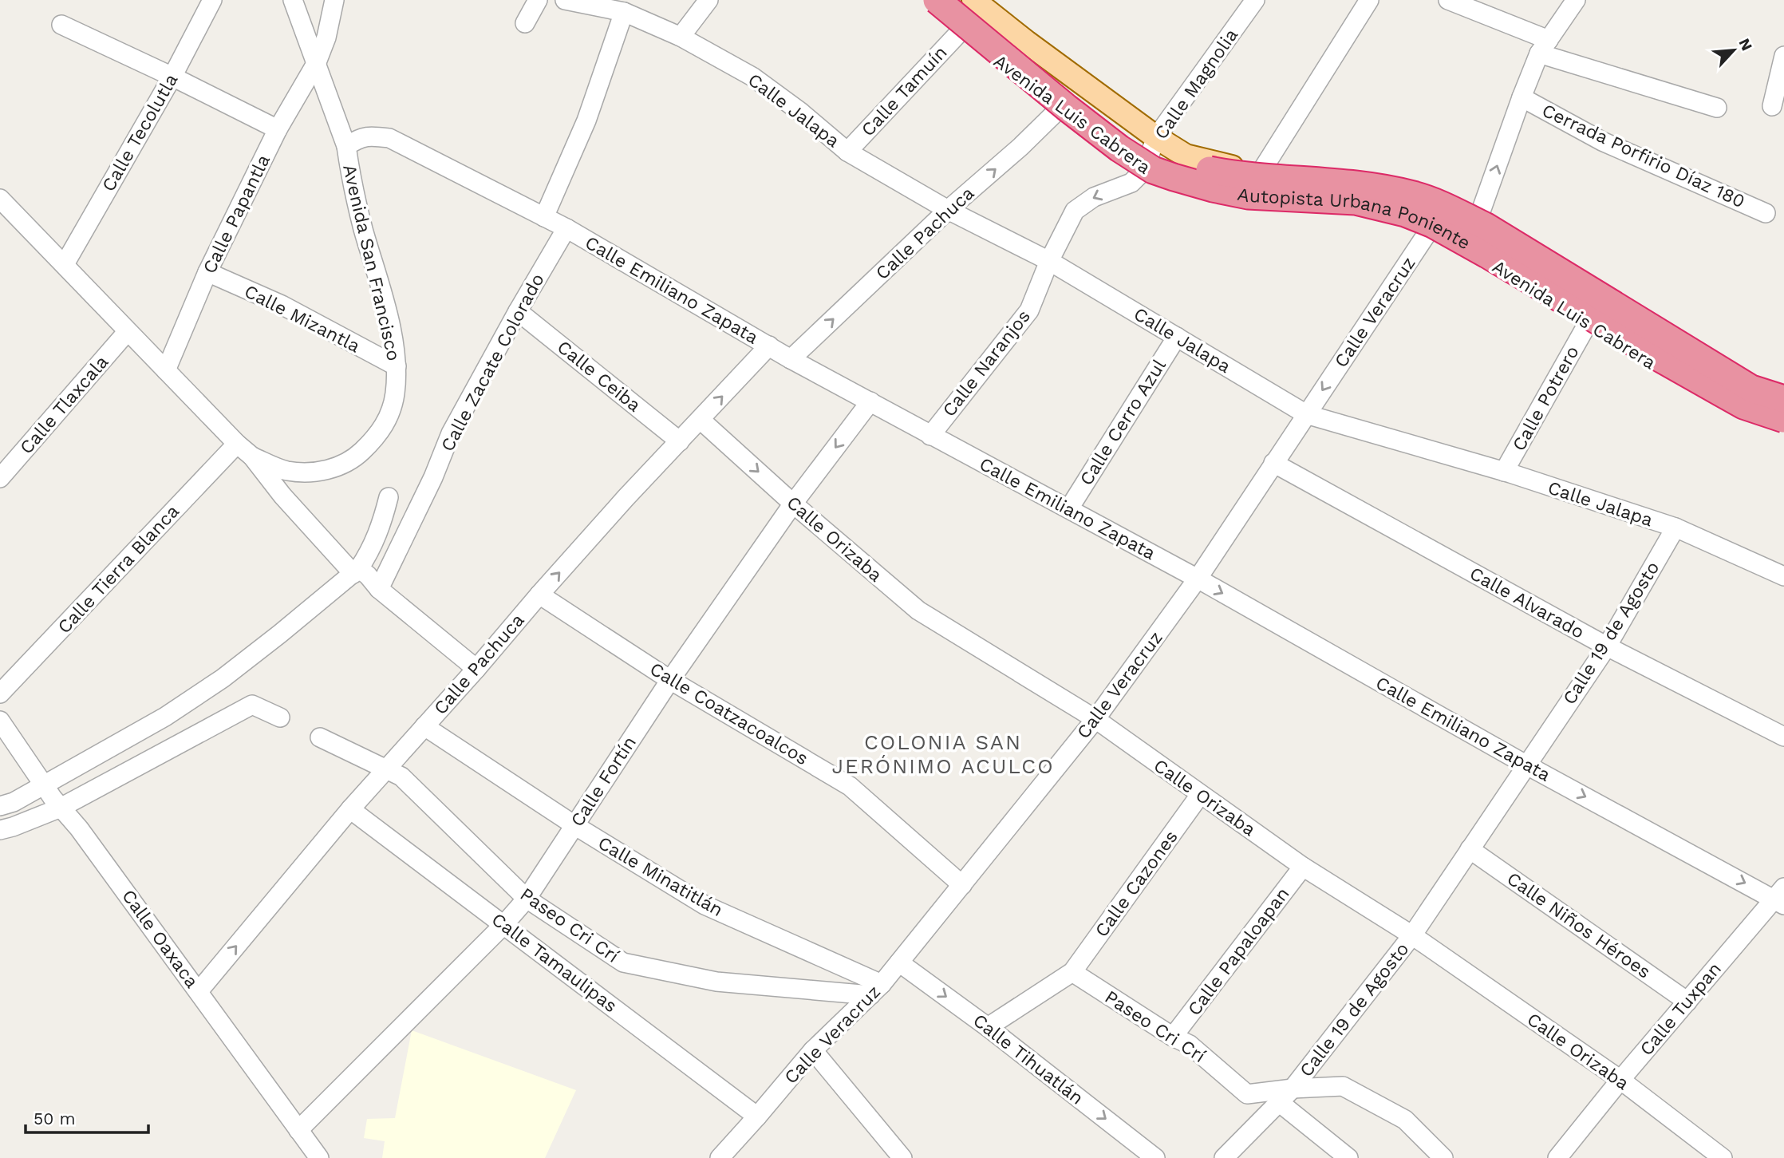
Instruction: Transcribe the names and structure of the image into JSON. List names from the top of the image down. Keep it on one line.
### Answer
{"streets":{"highway":["Autopista Urbana Poniente"],"main road":["Avenida Luis Cabrera"],"street":["Calle Magnolia","Calle Tamuín","Calle Jalapa","Calle Tecolutla","Cerrada Porfirio Díaz 180","Calle Papantla","Calle Pachuca","Avenida San Francisco","Calle Emiliano Zapata","Calle Veracruz","Calle Mizantla","Calle Zacate Colorado","Calle Naranjos","Calle Ceiba","Calle Potrero","Calle Tlaxcala","Calle Cerro Azul","Calle Orizaba","Calle Tierra Blanca","Calle Alvarado","Calle 19 de Agosto","Calle Coatzacoalcos","Calle Fortín","Calle Minatitlán","Calle Cazones","Paseo Cri Crí","Calle Niños Héroes","Calle Oaxaca","Calle Papaloapan","Calle Tamaulipas","Calle Tuxpan","Calle Tihuatlán"]},"crossings":[["Calle Magnolia","Avenida Luis Cabrera"],["Calle Magnolia","Calle Naranjos"],["Calle Tamuín","Calle Jalapa"],["Calle Tamuín","Avenida Luis Cabrera"],["Calle Jalapa","Calle Pachuca"],["Calle Jalapa","Calle Veracruz"],["Calle Jalapa","Calle Naranjos"],["Calle Jalapa","Calle Potrero"],["Calle Jalapa","Calle Cerro Azul"],["Calle Jalapa","Calle 19 de Agosto"],["Avenida Luis Cabrera","Calle Pachuca"],["Avenida Luis Cabrera","Calle Veracruz"],["Avenida Luis Cabrera","Calle Naranjos"],["Avenida Luis Cabrera","Calle Potrero"],["Calle Tecolutla","Avenida San Francisco"],["Calle Papantla","Avenida San Francisco"],["Calle Papantla","Calle Mizantla"],["Calle Pachuca","Avenida San Francisco"],["Calle Pachuca","Calle Emiliano Zapata"],["Calle Pachuca","Calle Ceiba"],["Calle Pachuca","Calle Orizaba"],["Calle Pachuca","Calle Coatzacoalcos"],["Calle Pachuca","Calle Minatitlán"],["Calle Pachuca","Paseo Cri Crí"],["Calle Pachuca","Calle Oaxaca"],["Calle Pachuca","Calle Tamaulipas"],["Avenida San Francisco","Calle Emiliano Zapata"],["Avenida San Francisco","Calle Mizantla"],["Avenida San Francisco","Calle Zacate Colorado"],["Avenida San Francisco","Calle Tlaxcala"],["Avenida San Francisco","Calle Tierra Blanca"],["Calle Emiliano Zapata","Calle Veracruz"],["Calle Emiliano Zapata","Calle Zacate Colorado"],["Calle Emiliano Zapata","Calle Naranjos"],["Calle Emiliano Zapata","Calle Cerro Azul"],["Calle Emiliano Zapata","Calle 19 de Agosto"],["Calle Emiliano Zapata","Calle Fortín"],["Calle Emiliano Zapata","Calle Tuxpan"],["Calle Veracruz","Calle Orizaba"],["Calle Veracruz","Calle Alvarado"],["Calle Veracruz","Calle Coatzacoalcos"],["Calle Veracruz","Calle Minatitlán"],["Calle Veracruz","Paseo Cri Crí"],["Calle Veracruz","Calle Tamaulipas"],["Calle Veracruz","Calle Tihuatlán"],["Calle Zacate Colorado","Calle Ceiba"],["Calle Orizaba","Calle 19 de Agosto"],["Calle Orizaba","Calle Fortín"],["Calle Orizaba","Calle Cazones"],["Calle Orizaba","Calle Papaloapan"],["Calle Orizaba","Calle Tuxpan"],["Calle Alvarado","Calle 19 de Agosto"],["Calle 19 de Agosto","Paseo Cri Crí"],["Calle 19 de Agosto","Calle Niños Héroes"],["Calle Coatzacoalcos","Calle Fortín"],["Calle Fortín","Calle Minatitlán"],["Calle Fortín","Paseo Cri Crí"],["Calle Fortín","Calle Oaxaca"],["Calle Fortín","Calle Tamaulipas"],["Calle Minatitlán","Paseo Cri Crí"],["Calle Cazones","Paseo Cri Crí"],["Paseo Cri Crí","Calle Papaloapan"],["Calle Niños Héroes","Calle Tuxpan"]],"one_way":["Calle Pachuca","Calle Emiliano Zapata","Calle Naranjos"],"districts":["COLONIA SAN JERÓNIMO ACULCO"],"scale_bar":"50 m","north":"top right"}
